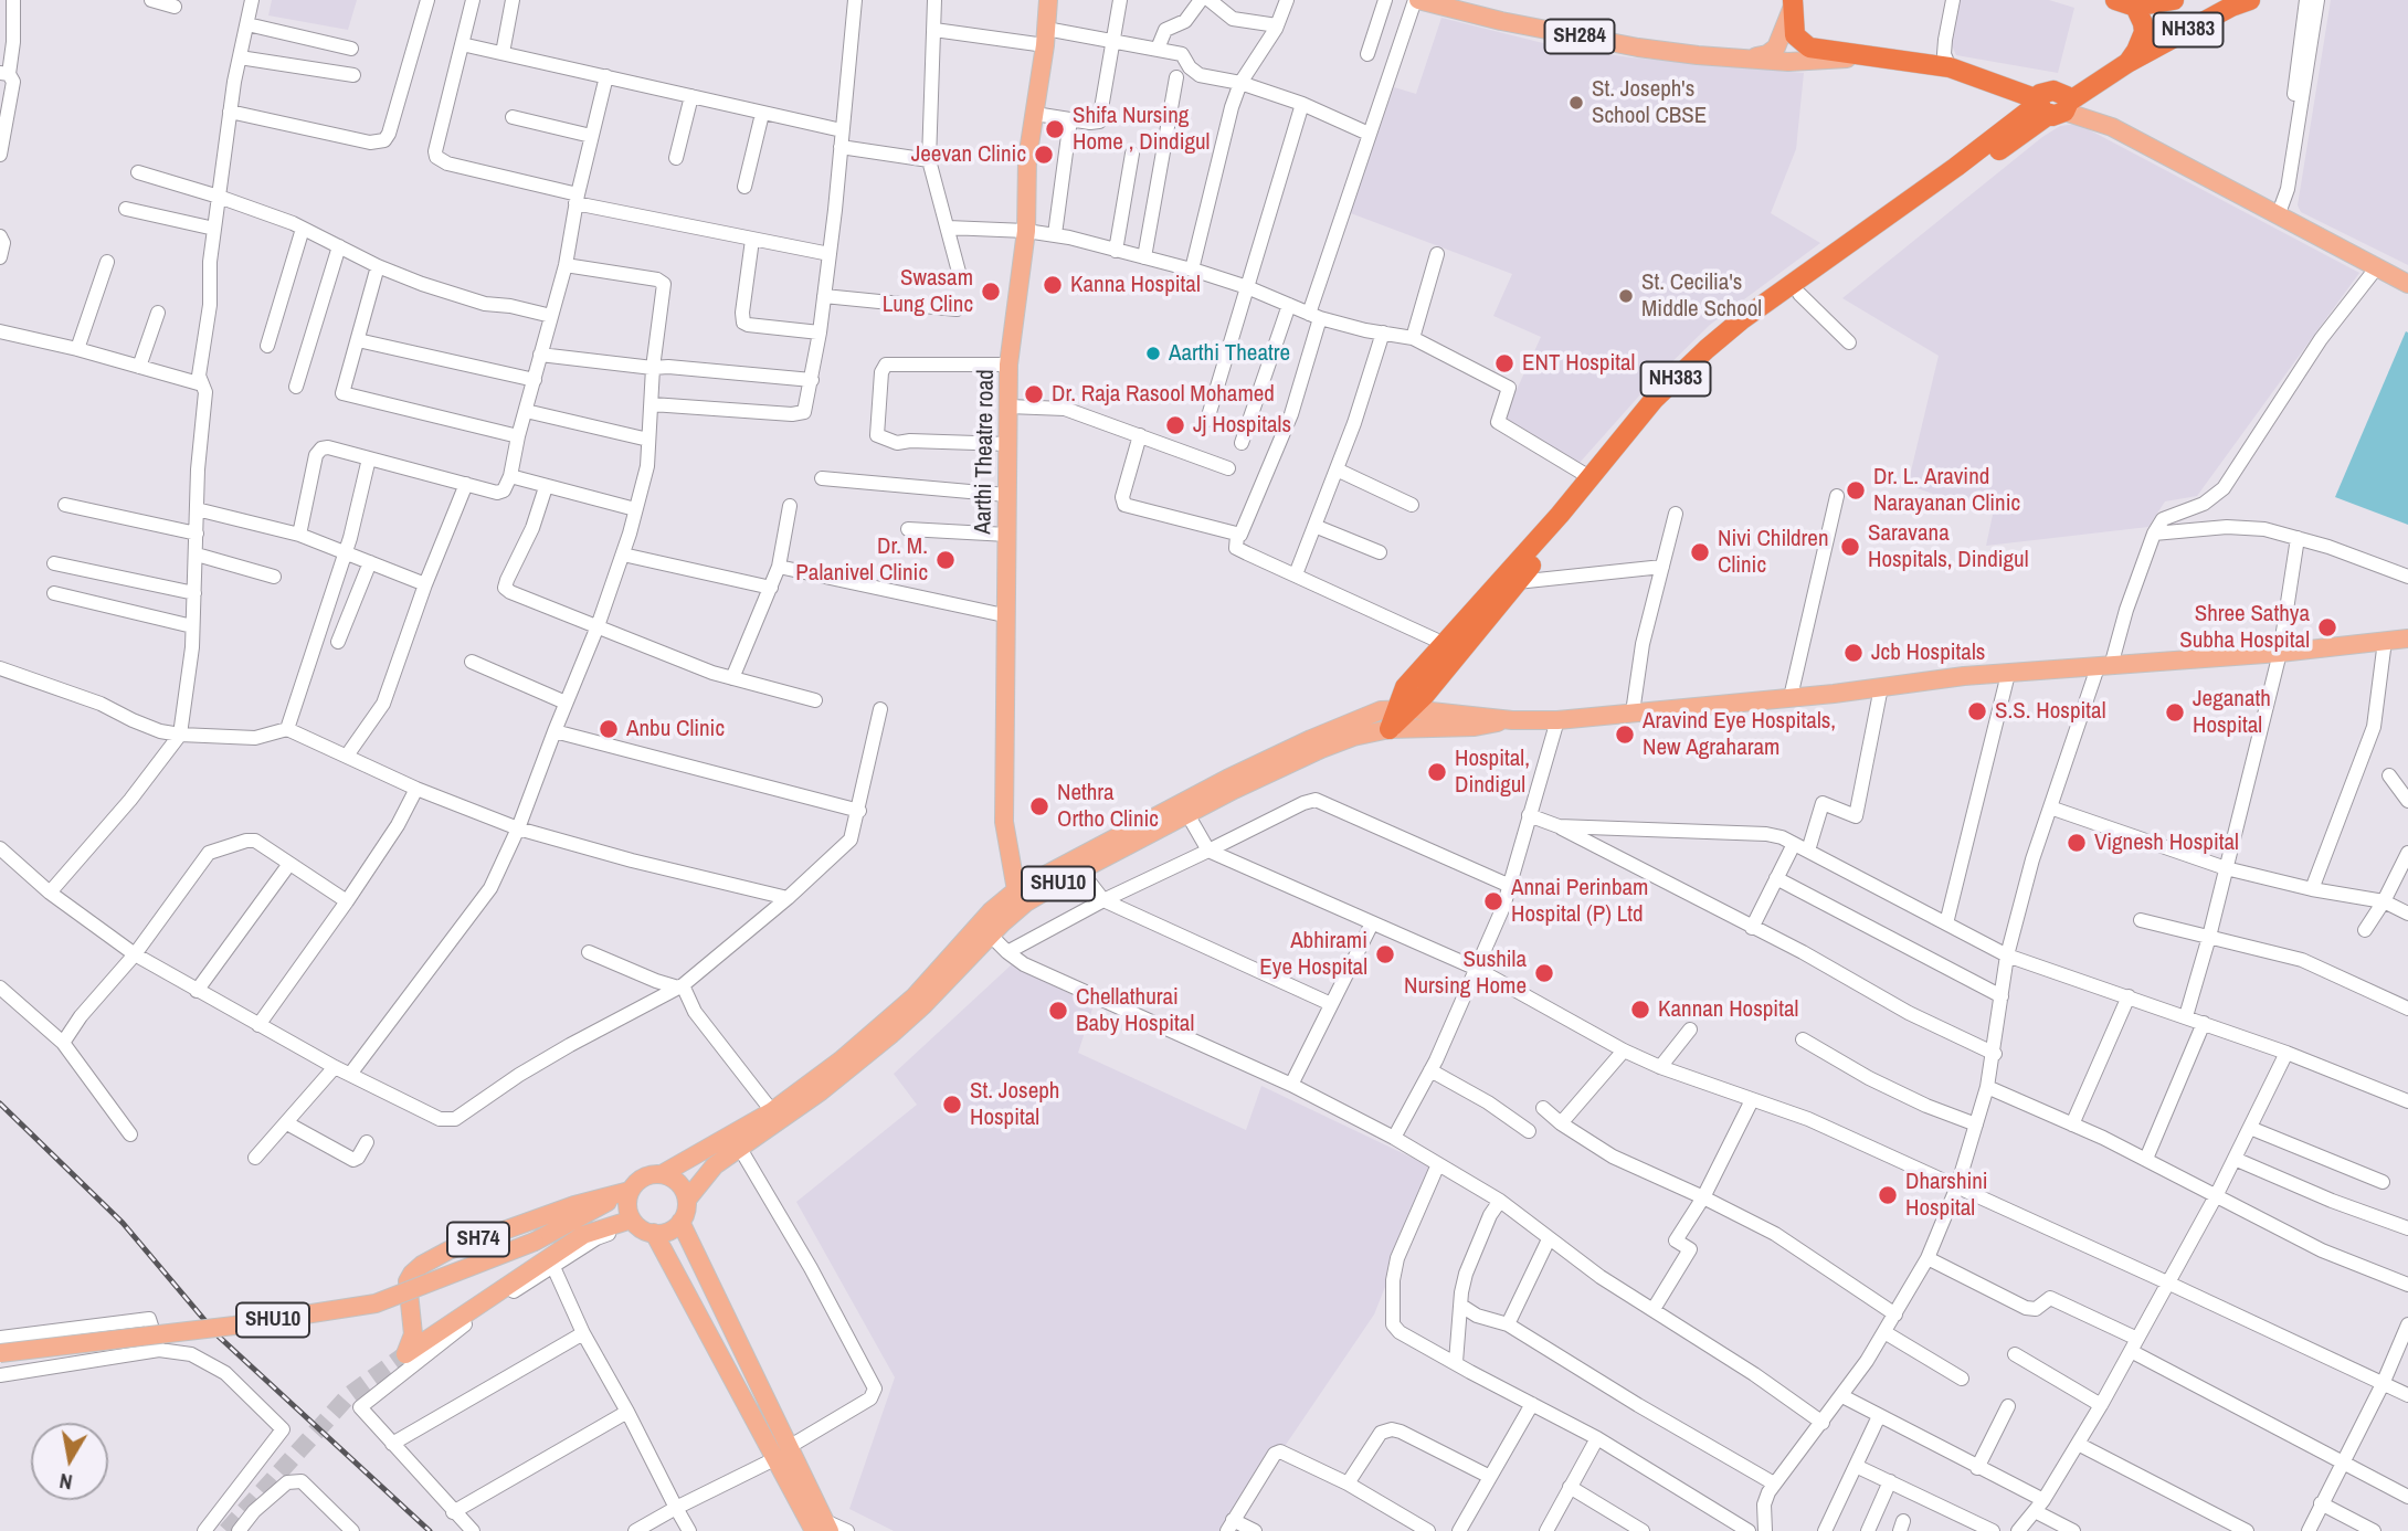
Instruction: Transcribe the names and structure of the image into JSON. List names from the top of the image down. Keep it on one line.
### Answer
{"streets":{"highway":["NH383"],"main road":["SH284","Aarthi Theatre road","SHU10","SH74"]},"crossings":[["NH383","SHU10"],["Aarthi Theatre road","SHU10"],["SHU10","SH74"]],"places":["St. Joseph's School CBSE","Shifa Nursing Home , Dindigul","Jeevan Clinic","Kanna Hospital","Swasam Lung Clinc","St. Cecilia's Middle School","Aarthi Theatre","ENT Hospital","Dr. Raja Rasool Mohamed","Jj Hospitals","Dr. L. Aravind Narayanan Clinic","Saravana Hospitals, Dindigul","Nivi Children Clinic","Dr. M. Palanivel Clinic","Shree Sathya Subha Hospital","Jcb Hospitals","S.S. Hospital","Jeganath Hospital","Anbu Clinic","Aravind Eye Hospitals, New Agraharam","Hospital, Dindigul","Nethra Ortho Clinic","Vignesh Hospital","Annai Perinbam Hospital (P) Ltd","Abhirami Eye Hospital","Sushila Nursing Home","Kannan Hospital","Chellathurai Baby Hospital","St. Joseph Hospital","Dharshini Hospital"],"north":"bottom"}
